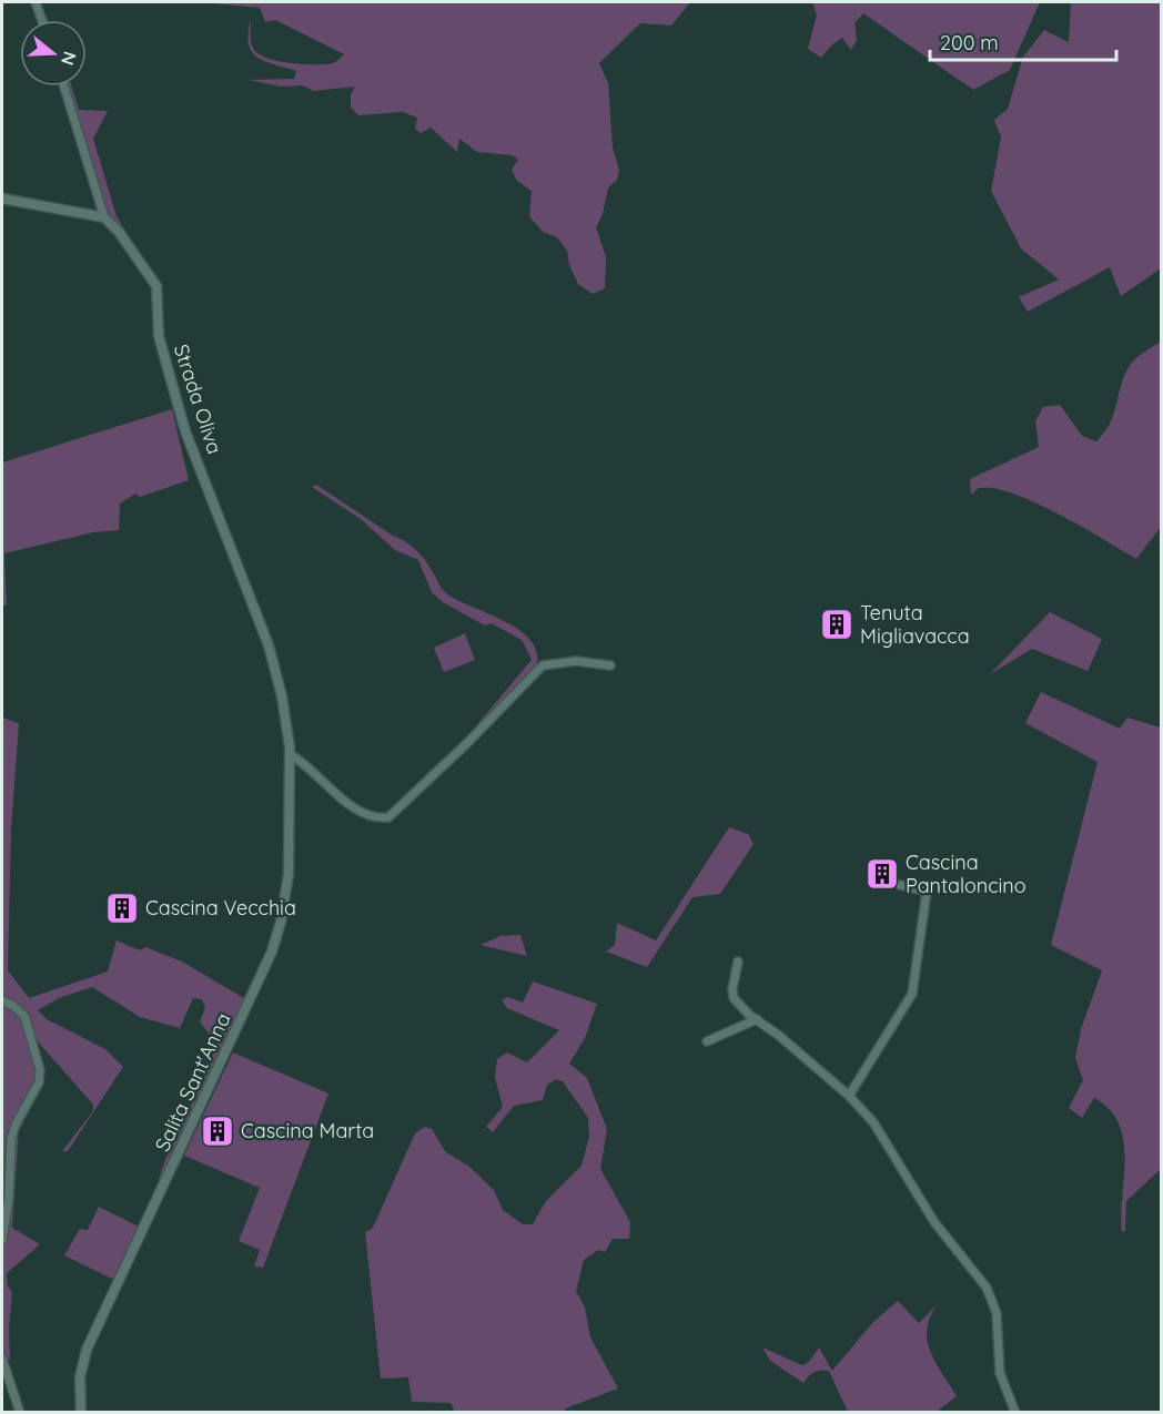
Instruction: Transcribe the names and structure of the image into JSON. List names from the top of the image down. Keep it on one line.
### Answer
{"streets":{"street":["Strada Oliva","Salita Sant'Anna"]},"crossings":[["Strada Oliva","Salita Sant'Anna"]],"places":{"building":["Tenuta Migliavacca","Cascina Pantaloncino","Cascina Vecchia","Cascina Marta"]},"scale_bar":"200 m","north":"right"}
